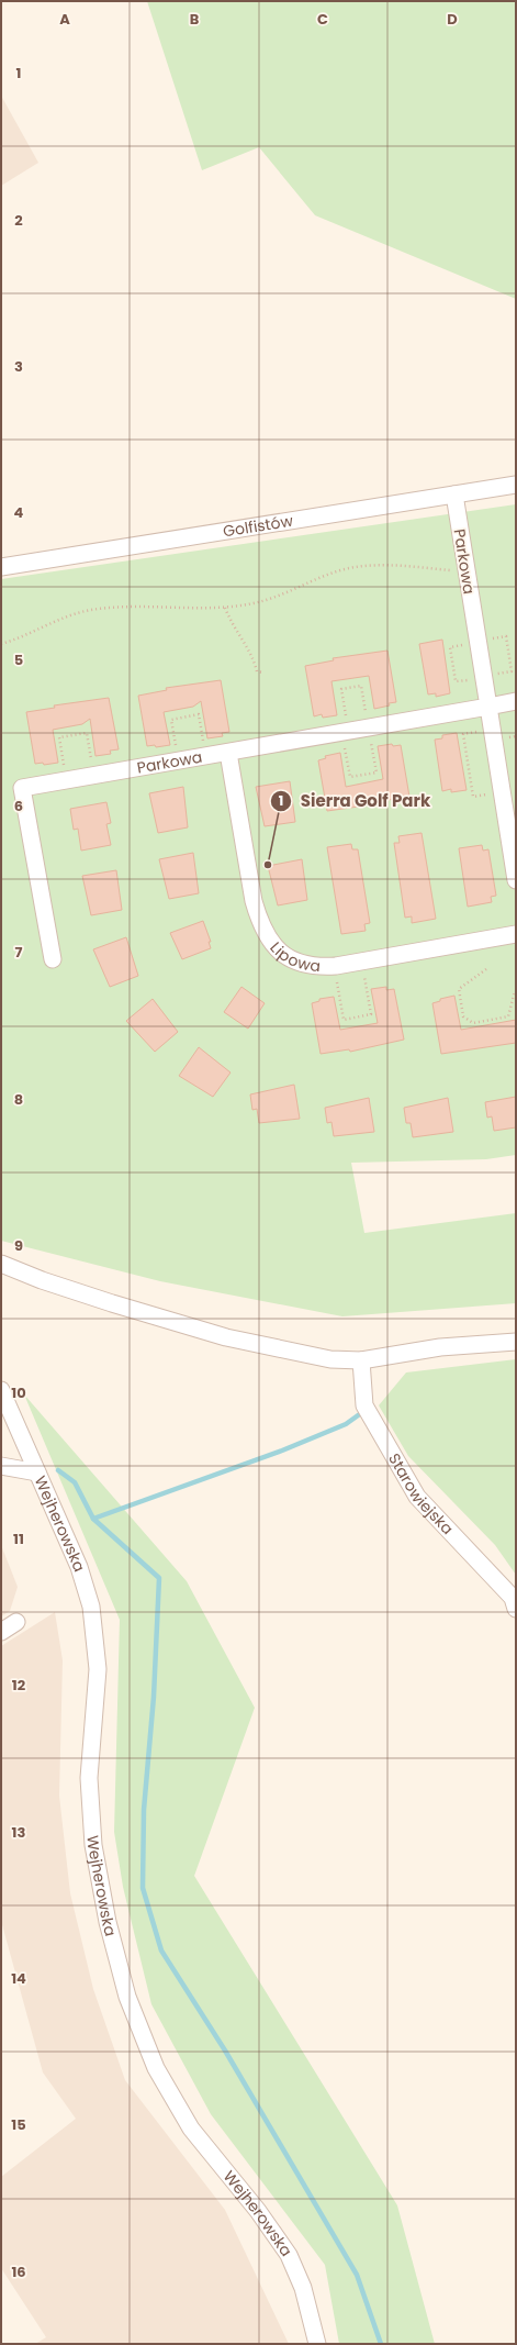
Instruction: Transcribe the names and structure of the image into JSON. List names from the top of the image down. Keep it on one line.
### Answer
{"streets":{"street":["Golfistów","Parkowa","Lipowa","Starowiejska","Wejherowska"]},"crossings":[["Golfistów","Parkowa"],["Parkowa","Lipowa"]],"places":["Sierra Golf Park"],"grid":{"columns":["A","B","C","D"],"rows":["1","2","3","4","5","6","7","8","9","10","11","12","13","14","15","16"]}}
